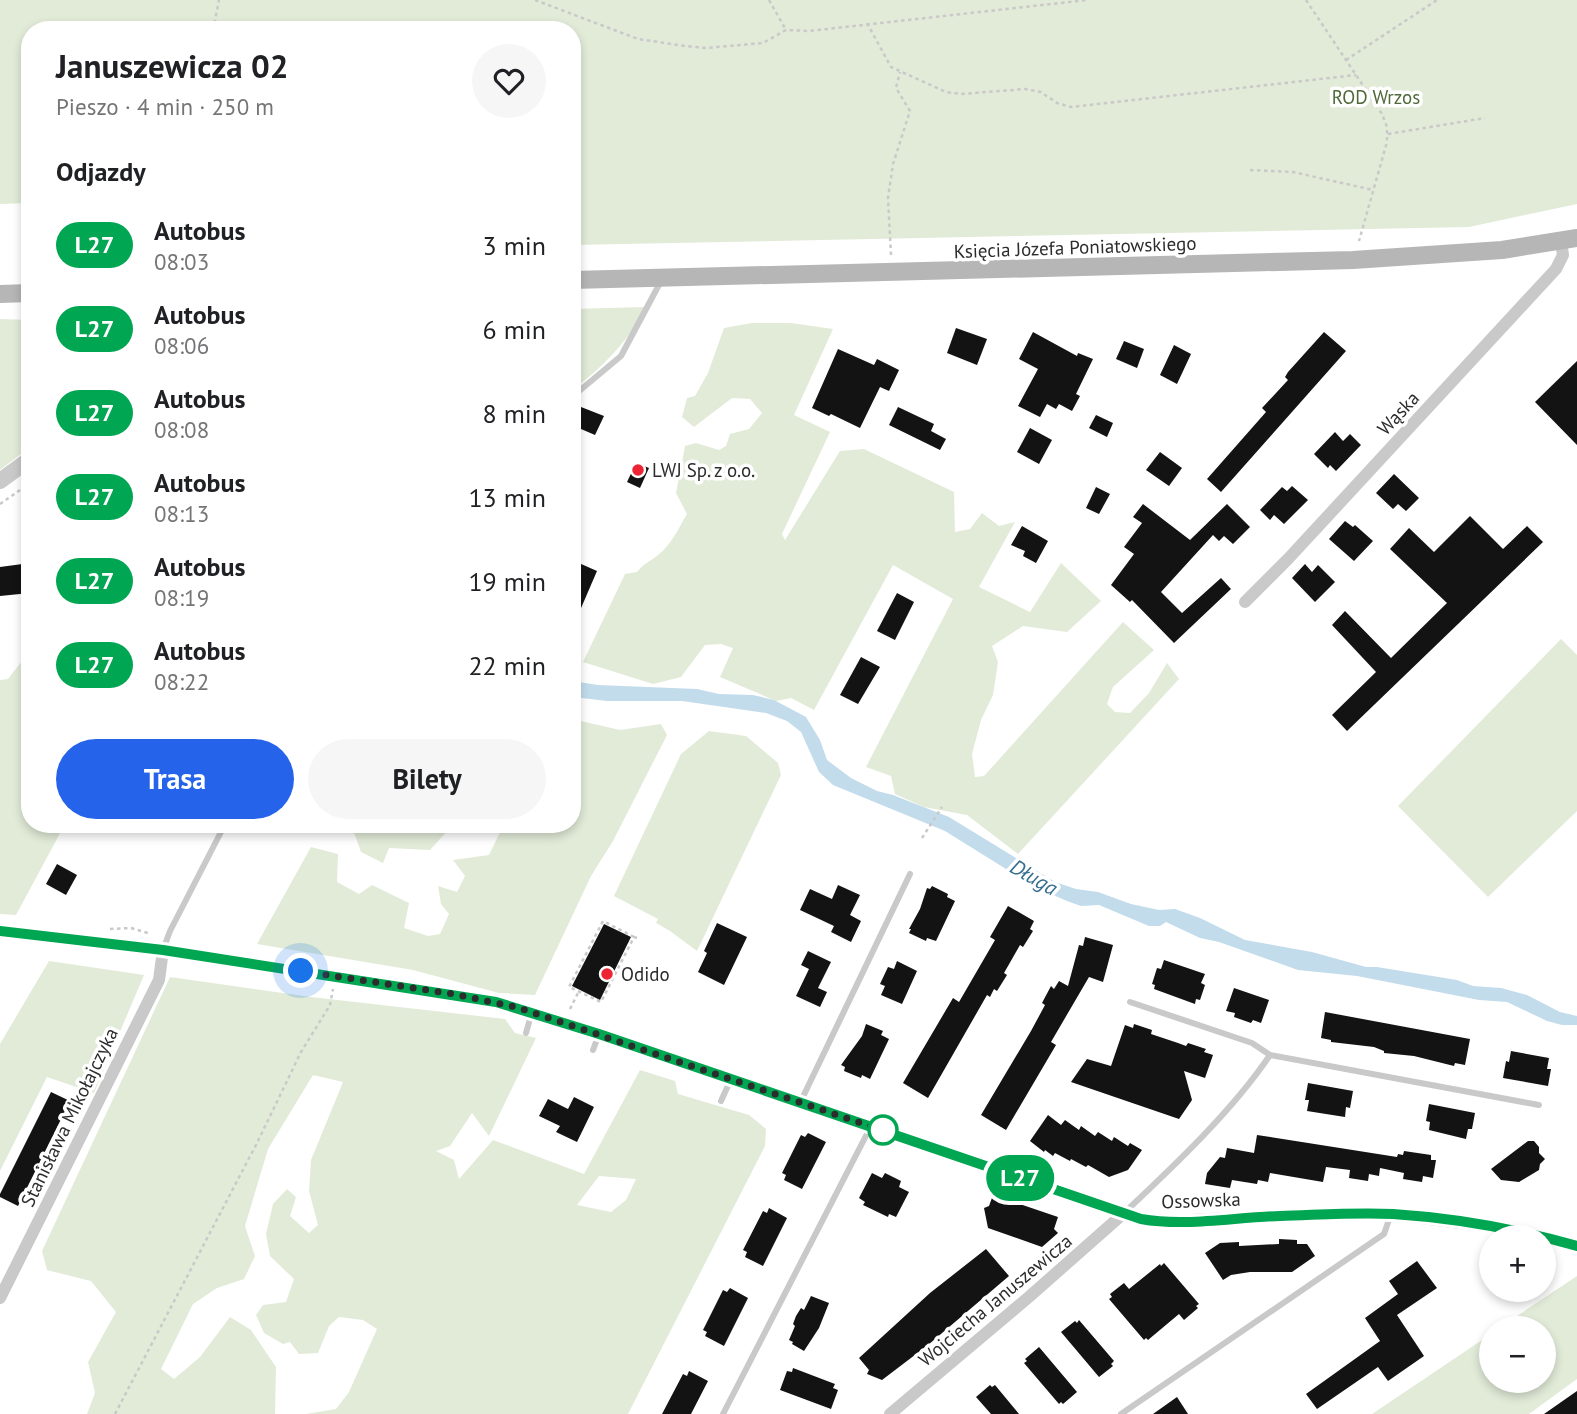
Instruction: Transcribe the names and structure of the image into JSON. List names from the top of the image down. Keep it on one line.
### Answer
{"streets":{"main road":["Księcia Józefa Poniatowskiego"],"street":["Wąska","Stanisława Mikołajczyka","Ossowska","Wojciecha Januszewicza"]},"crossings":[["Księcia Józefa Poniatowskiego","Wąska"],["Stanisława Mikołajczyka","Ossowska"],["Ossowska","Wojciecha Januszewicza"]],"water":["Długa"],"parks":["ROD Wrzos"],"places":["LWJ Sp. z o.o.","Odido"],"lines":["bus line L27"],"page":{"on_map":"L27","heading":[["Januszewicza 02","Pieszo · 4 min · 250 m"],"Odjazdy"],"list":[{"mark":"L27","name":"Autobus","note":"08:03","value":"3 min"},{"mark":"L27","name":"Autobus","note":"08:06","value":"6 min"},{"mark":"L27","name":"Autobus","note":"08:08","value":"8 min"},{"mark":"L27","name":"Autobus","note":"08:13","value":"13 min"},{"mark":"L27","name":"Autobus","note":"08:19","value":"19 min"},{"mark":"L27","name":"Autobus","note":"08:22","value":"22 min"}],"buttons":["Trasa","Bilety"],"map_buttons":["+","−"]}}
